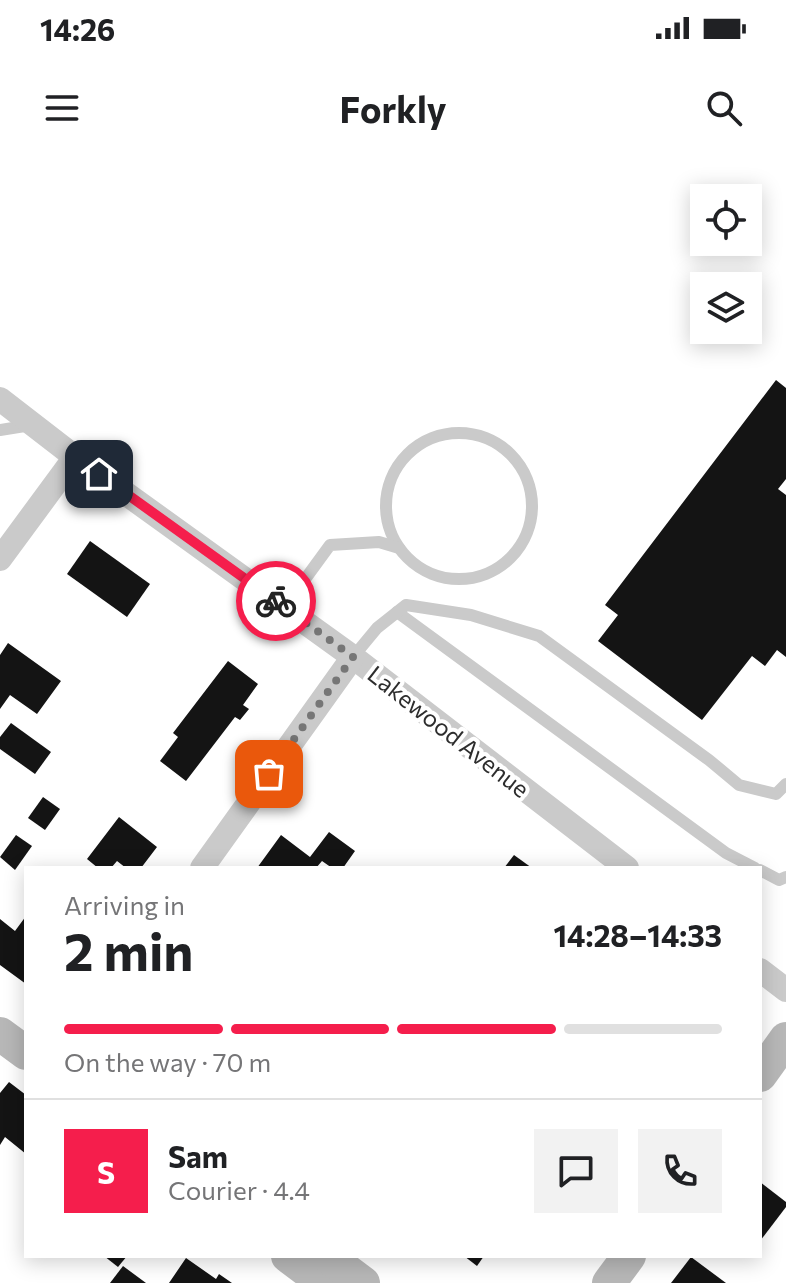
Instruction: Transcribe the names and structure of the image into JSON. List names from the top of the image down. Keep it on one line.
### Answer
{"streets":{"street":["Lakewood Avenue"]},"page":{"status":"14:26","header":"Forkly","heading":["2 min","Arriving in","14:28–14:33"],"panel":["Sam","Courier · 4.4"],"bar":"On the way · 70 m","round":"S"}}
